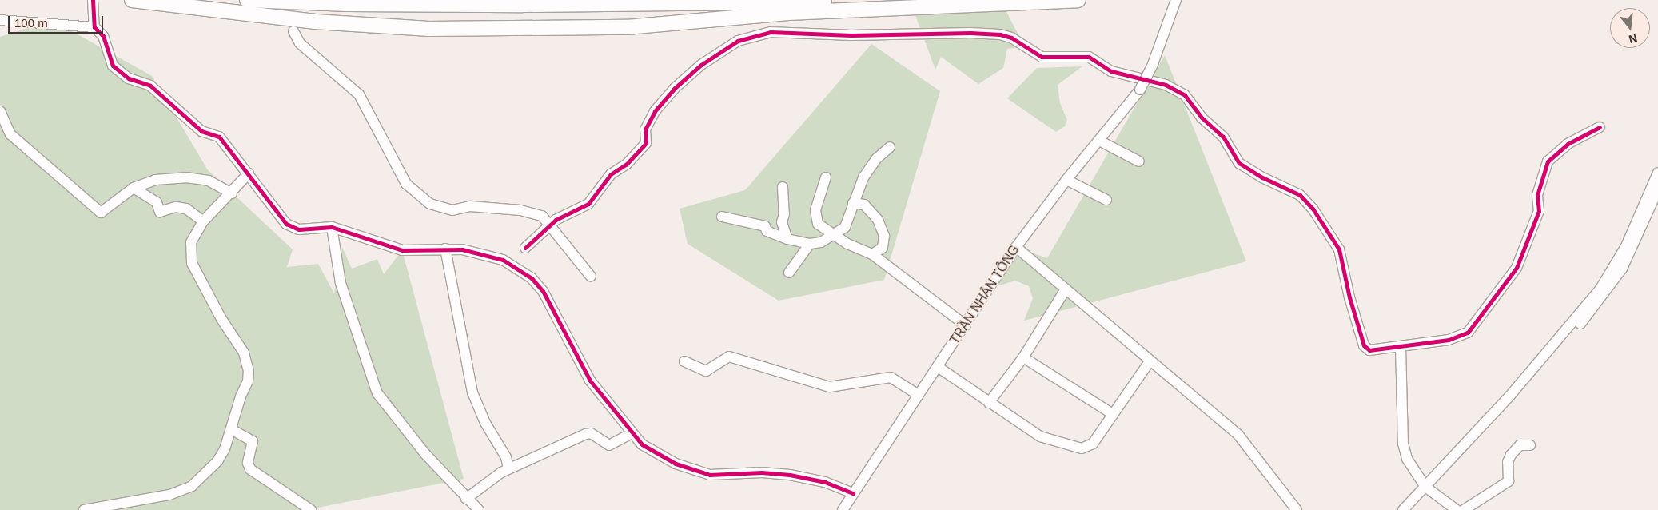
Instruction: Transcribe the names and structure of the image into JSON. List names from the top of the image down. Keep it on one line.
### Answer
{"streets":{"street":["TRẦN NHÂN TÔNG"]},"scale_bar":"100 m","north":"bottom"}
